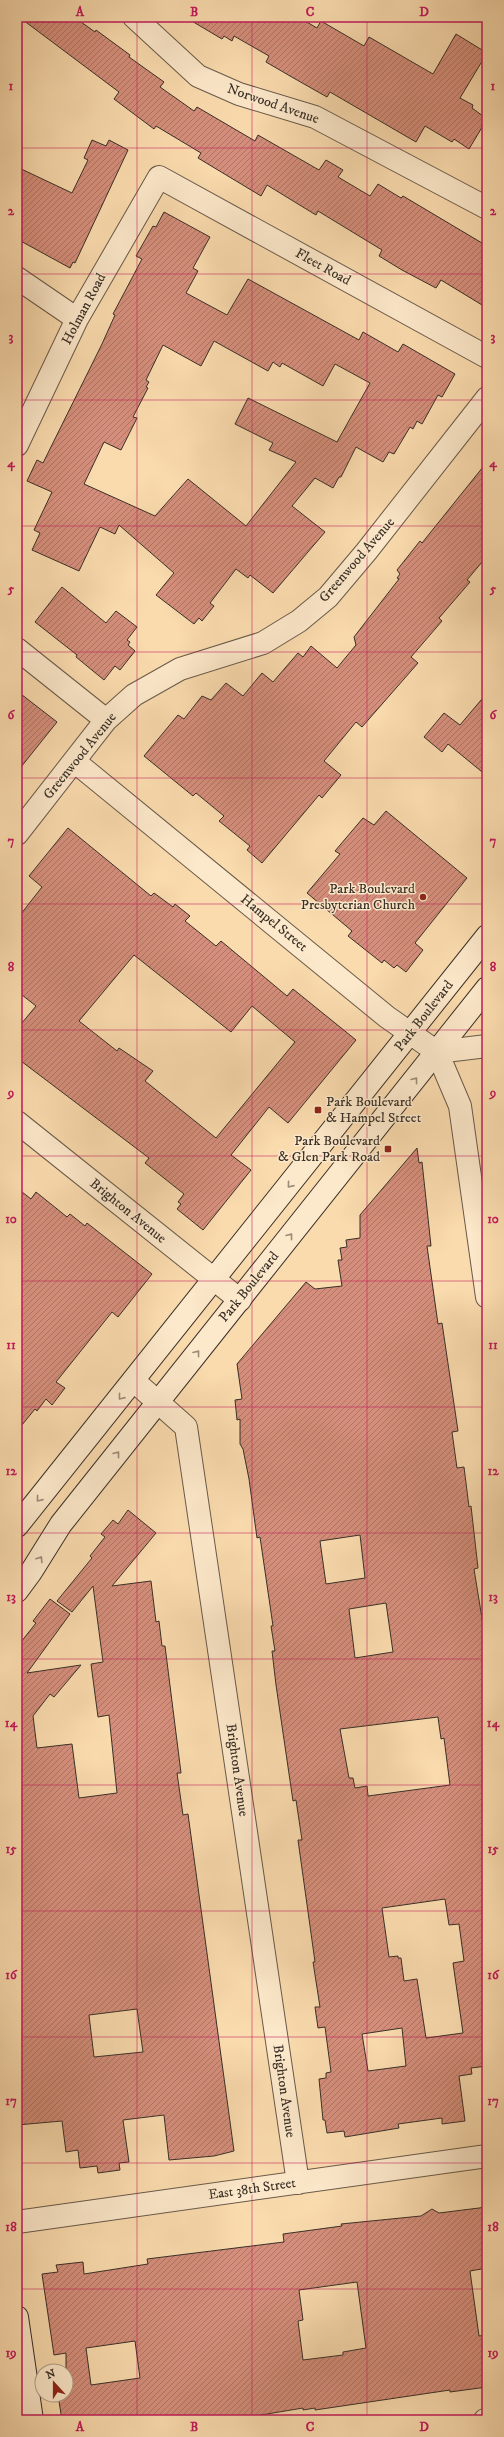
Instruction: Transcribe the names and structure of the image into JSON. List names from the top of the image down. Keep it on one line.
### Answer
{"streets":{"street":["Norwood Avenue","Fleet Road","Holman Road","Greenwood Avenue","Hampel Street","Park Boulevard","Brighton Avenue","East 38th Street"]},"crossings":[["Fleet Road","Holman Road"],["Greenwood Avenue","Hampel Street"],["Hampel Street","Park Boulevard"],["Park Boulevard","Brighton Avenue"],["Brighton Avenue","East 38th Street"]],"places":{"other":["Park Boulevard Presbyterian Church"],"transit":["Park Boulevard & Hampel Street","Park Boulevard & Glen Park Road"]},"north":"top","grid":{"columns":["A","B","C","D"],"rows":["1","2","3","4","5","6","7","8","9","10","11","12","13","14","15","16","17","18","19"]}}
